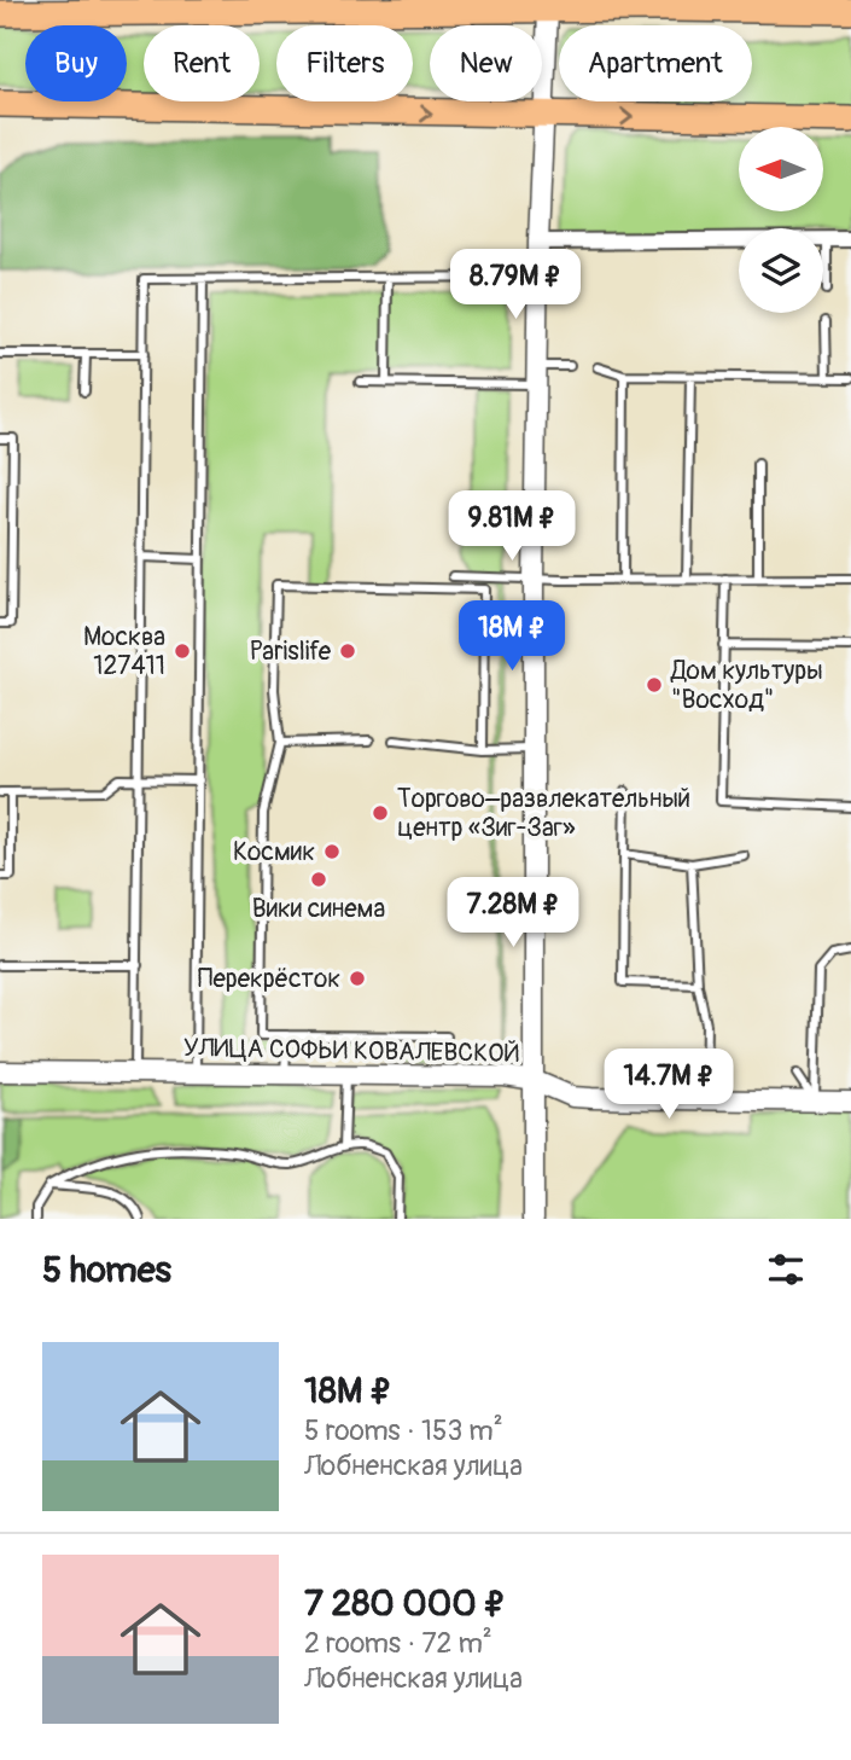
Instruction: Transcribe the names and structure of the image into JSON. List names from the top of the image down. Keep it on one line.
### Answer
{"streets":{"street":["УЛИЦА СОФЬИ КОВАЛЕВСКОЙ"]},"places":["Москва 127411","Parislife","Дом культуры \"Восход\"","Торгово–развлекательный центр «Зиг-Заг»","Космик","Вики синема","Перекрёсток"],"north":"left","page":{"chip":["Buy","Rent","Filters","New","Apartment"],"price":["8.79M ₽","9.81M ₽","18M ₽","7.28M ₽","14.7M ₽"],"heading":"5 homes","list":[{"name":"18M ₽","note":"5 rooms · 153 m² · Лобненская улица"},{"name":"7 280 000 ₽","note":"2 rooms · 72 m² · Лобненская улица"}]}}
